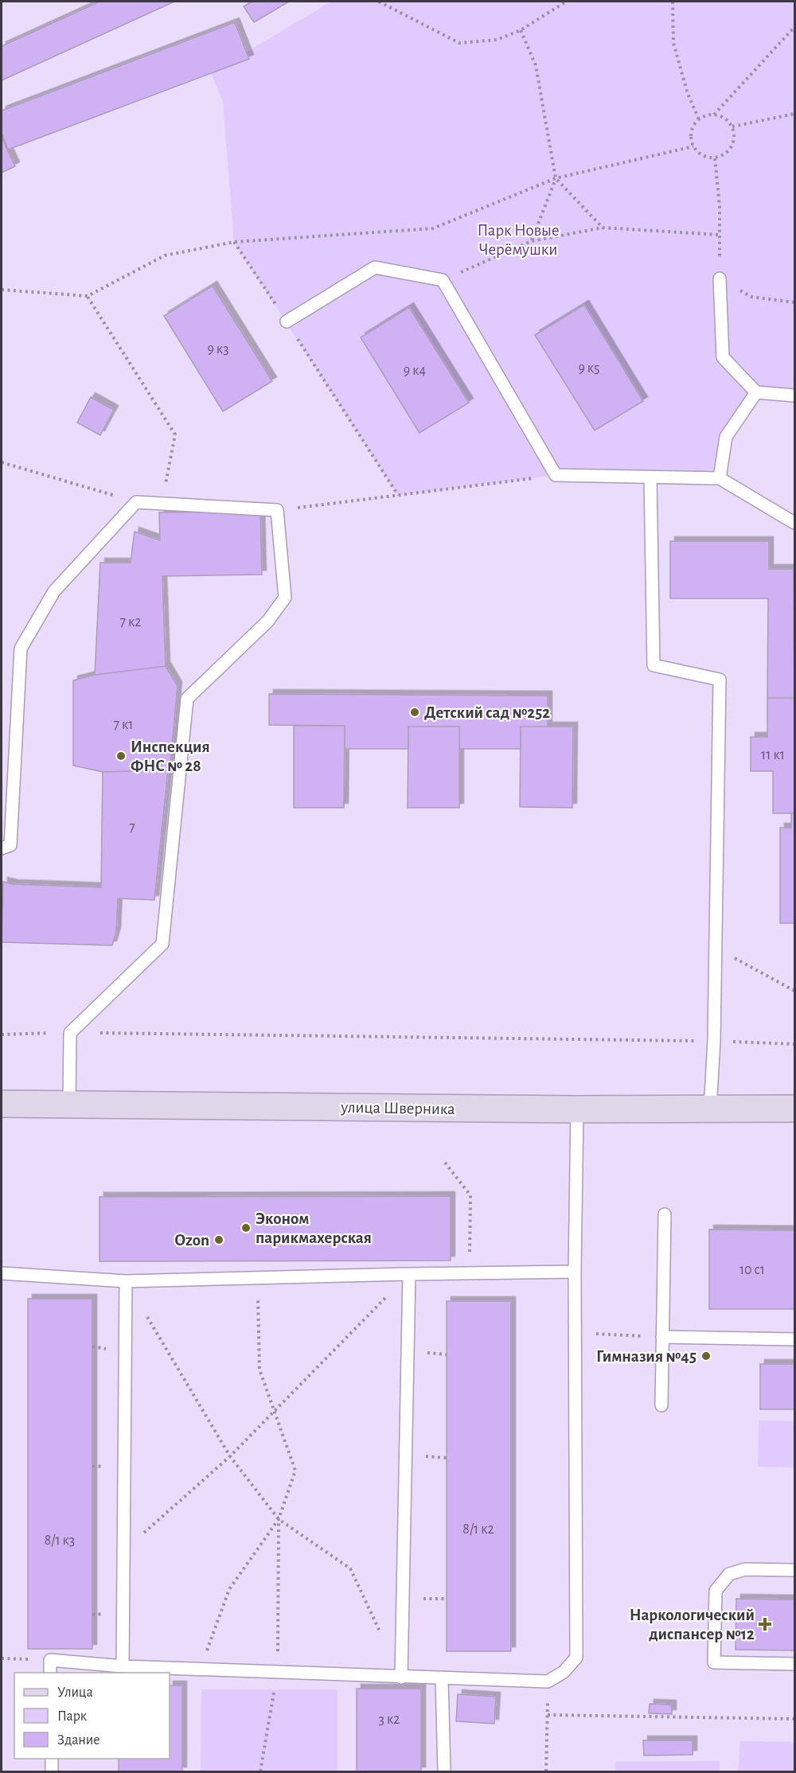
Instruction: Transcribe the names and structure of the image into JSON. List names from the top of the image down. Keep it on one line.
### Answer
{"streets":{"street":["улица Шверника"]},"parks":["Парк Новые Черёмушки"],"places":{"other":["Детский сад №252","Инспекция ФНС № 28","Эконом парикмахерская","Ozon","Гимназия №45"],"health":["Наркологический диспансер №12"]},"house_numbers":["9 к3","9 к5","9 к4","7 к2","7 к1","11 к1","7","10 с1","8/1 к2","8/1 к3","3 к2"],"legend":["Улица","Парк","Здание"]}
